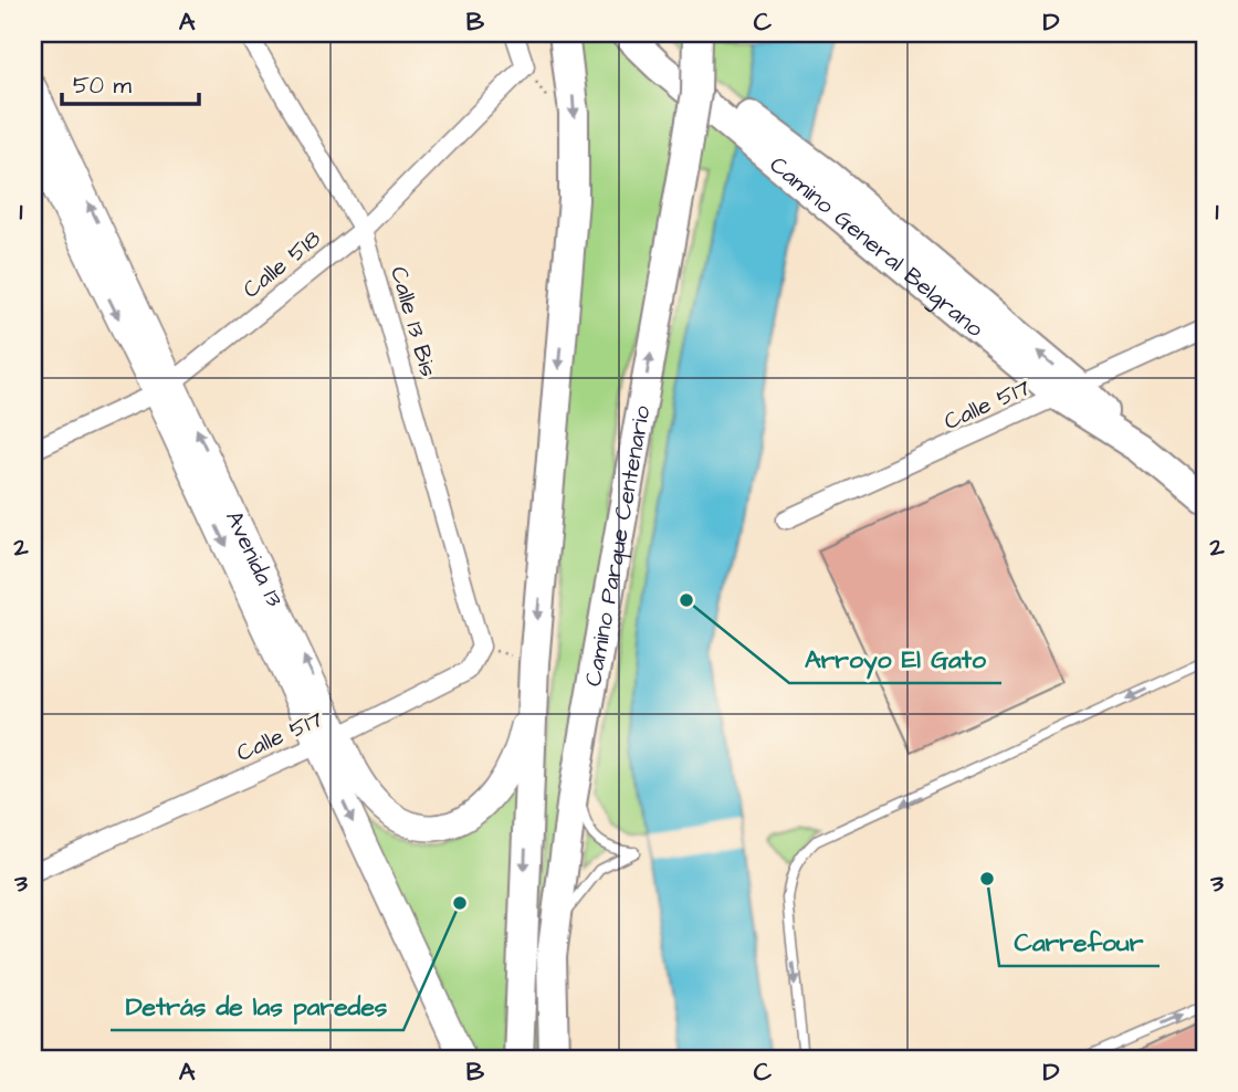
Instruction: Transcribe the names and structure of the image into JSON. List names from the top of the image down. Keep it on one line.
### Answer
{"streets":{"main road":["Camino General Belgrano","Camino Parque Centenario","Avenida 13"],"street":["Calle 518","Calle 13 Bis","Calle 517"]},"crossings":[["Camino General Belgrano","Calle 517"],["Calle 518","Calle 13 Bis"],["Calle 518","Avenida 13"],["Calle 13 Bis","Calle 517"],["Calle 517","Avenida 13"]],"places":["Arroyo El Gato","Carrefour","Detrás de las paredes"],"scale_bar":"50 m","grid":{"columns":["A","B","C","D"],"rows":["1","2","3"]}}
